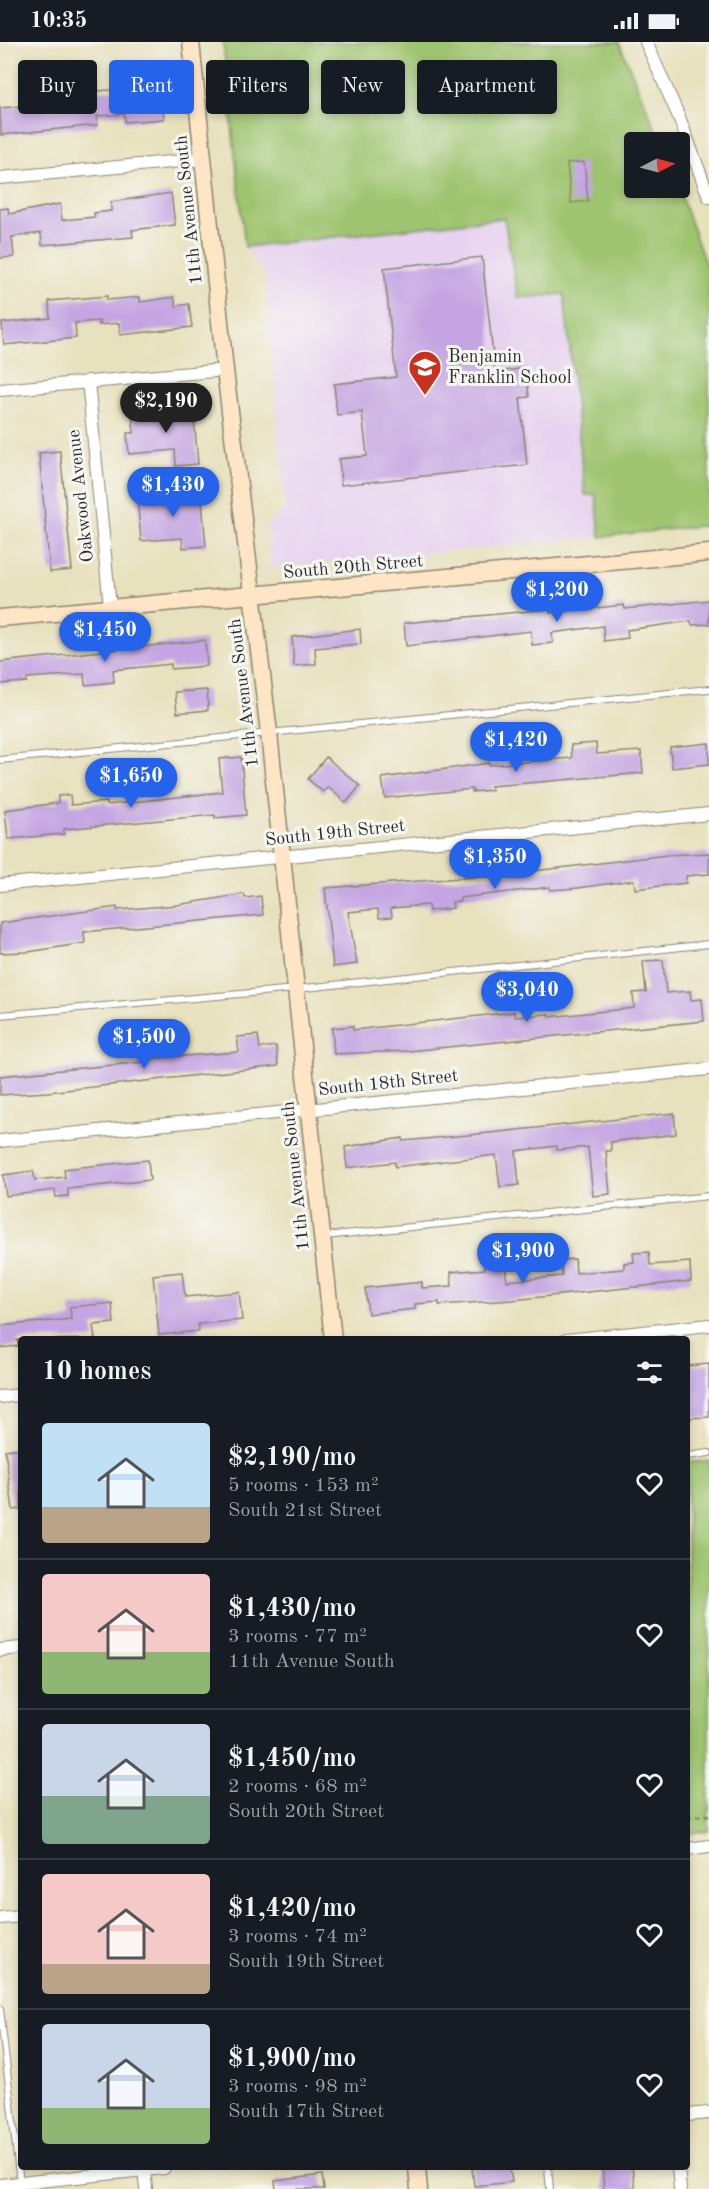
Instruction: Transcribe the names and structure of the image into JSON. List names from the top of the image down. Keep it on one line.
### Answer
{"streets":{"street":["11th Avenue South","Oakwood Avenue","South 20th Street","South 19th Street","South 18th Street"]},"crossings":[["11th Avenue South","South 20th Street"],["11th Avenue South","South 19th Street"],["11th Avenue South","South 18th Street"],["Oakwood Avenue","South 20th Street"]],"places":{"school or university":["Benjamin Franklin School"]},"north":"right","page":{"status":"10:35","chip":["Buy","Rent","Filters","New","Apartment"],"price":["$2,190","$1,430","$1,200","$1,450","$1,420","$1,650","$1,350","$3,040","$1,500","$1,900"],"heading":"10 homes","list":[{"name":"$2,190/mo","note":"5 rooms · 153 m² · South 21st Street"},{"name":"$1,430/mo","note":"3 rooms · 77 m² · 11th Avenue South"},{"name":"$1,450/mo","note":"2 rooms · 68 m² · South 20th Street"},{"name":"$1,420/mo","note":"3 rooms · 74 m² · South 19th Street"},{"name":"$1,900/mo","note":"3 rooms · 98 m² · South 17th Street"}]}}
